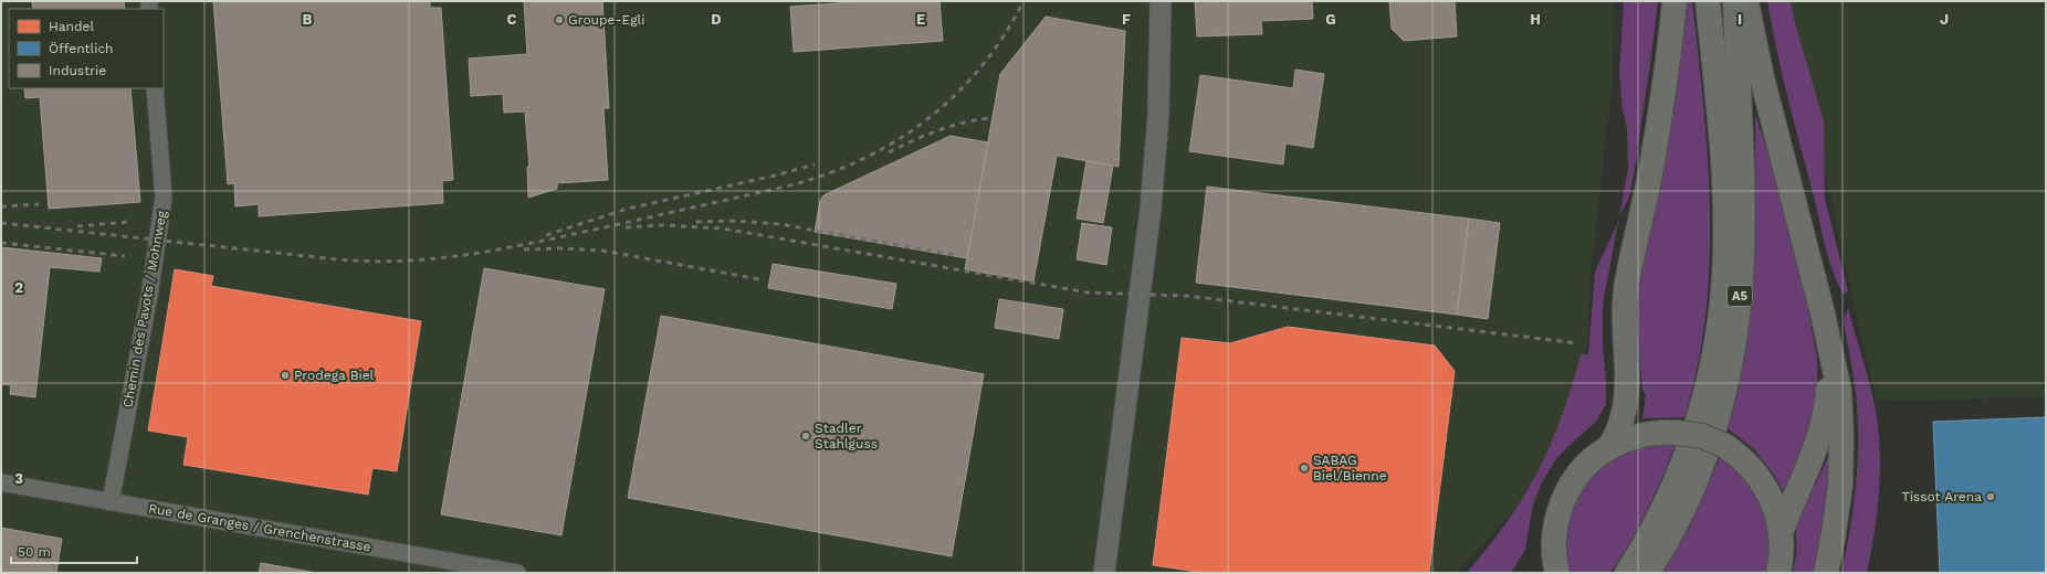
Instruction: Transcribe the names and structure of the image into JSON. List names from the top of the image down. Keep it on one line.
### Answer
{"streets":{"highway":["A5"],"street":["Chemin des Pavots / Mohnweg","Rue de Granges / Grenchenstrasse"]},"crossings":[["Chemin des Pavots / Mohnweg","Rue de Granges / Grenchenstrasse"]],"places":["Groupe-Egli","Prodega Biel","Stadler Stahlguss","SABAG Biel/Bienne","Tissot Arena"],"legend":["Handel","Öffentlich","Industrie"],"scale_bar":"50 m","grid":{"columns":["B","C","D","E","F","G","H","I","J"],"rows":["2","3"]}}
